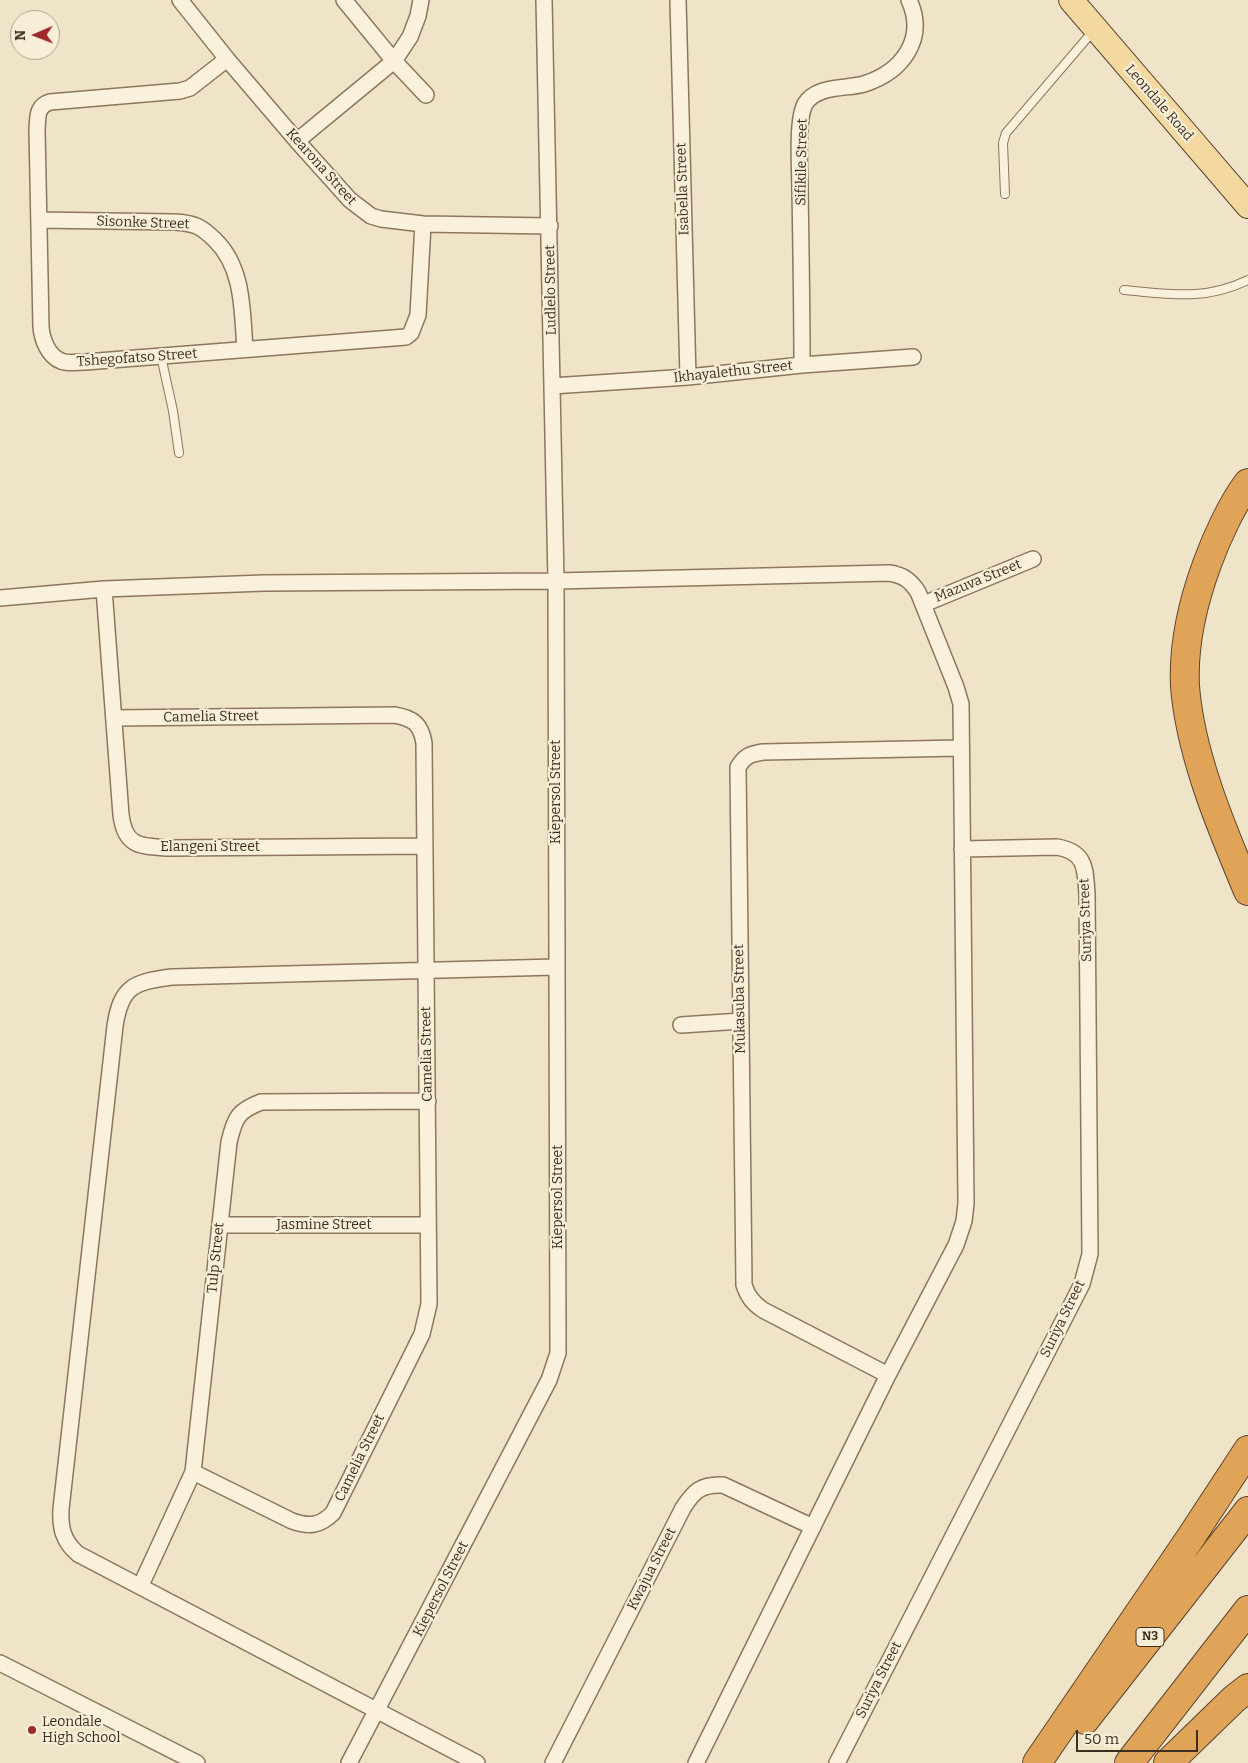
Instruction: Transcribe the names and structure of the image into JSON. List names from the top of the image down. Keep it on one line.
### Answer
{"streets":{"highway":["N3"],"main road":["Leondale Road"],"street":["Sifikile Street","Kearona Street","Isabella Street","Sisonke Street","Ludlelo Street","Tshegofatso Street","Ikhayalethu Street","Mazuva Street","Camelia Street","Kiepersol Street","Elangeni Street","Suriya Street","Mukasuba Street","Jasmine Street","Tulp Street","Kwajua Street"]},"crossings":[["Sifikile Street","Ikhayalethu Street"],["Kearona Street","Ludlelo Street"],["Kearona Street","Tshegofatso Street"],["Isabella Street","Ikhayalethu Street"],["Sisonke Street","Tshegofatso Street"],["Ludlelo Street","Ikhayalethu Street"],["Ludlelo Street","Kiepersol Street"],["Camelia Street","Elangeni Street"],["Camelia Street","Jasmine Street"],["Camelia Street","Tulp Street"],["Jasmine Street","Tulp Street"]],"places":["Leondale High School"],"scale_bar":"50 m","north":"left"}
